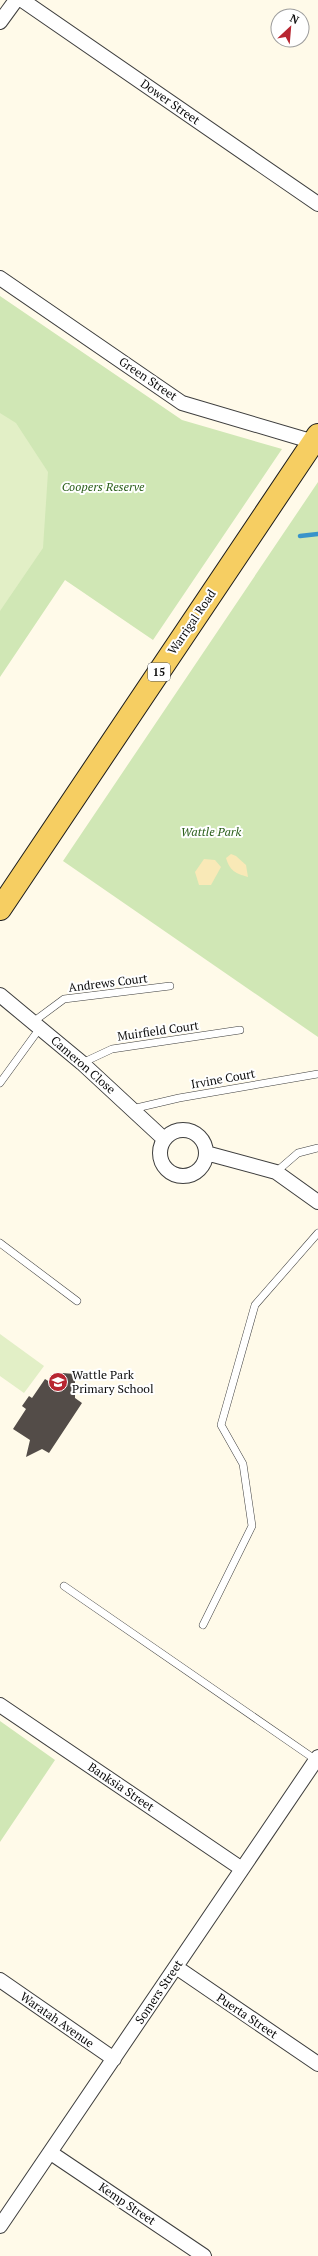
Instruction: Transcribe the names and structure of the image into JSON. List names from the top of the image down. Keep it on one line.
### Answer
{"streets":{"main road":["Warrigal Road","15"],"street":["Dower Street","Green Street","Cameron Close","Banksia Street","Somers Street","Puerta Street","Waratah Avenue","Kemp Street"],"lane":["Andrews Court","Muirfield Court","Irvine Court"]},"crossings":[["Green Street","Warrigal Road"],["Andrews Court","Cameron Close"],["Muirfield Court","Cameron Close"],["Cameron Close","Irvine Court"],["Banksia Street","Somers Street"],["Somers Street","Puerta Street"],["Somers Street","Waratah Avenue"],["Somers Street","Kemp Street"]],"parks":["Coopers Reserve","Wattle Park"],"places":{"school or university":["Wattle Park Primary School"]},"north":"top right"}
